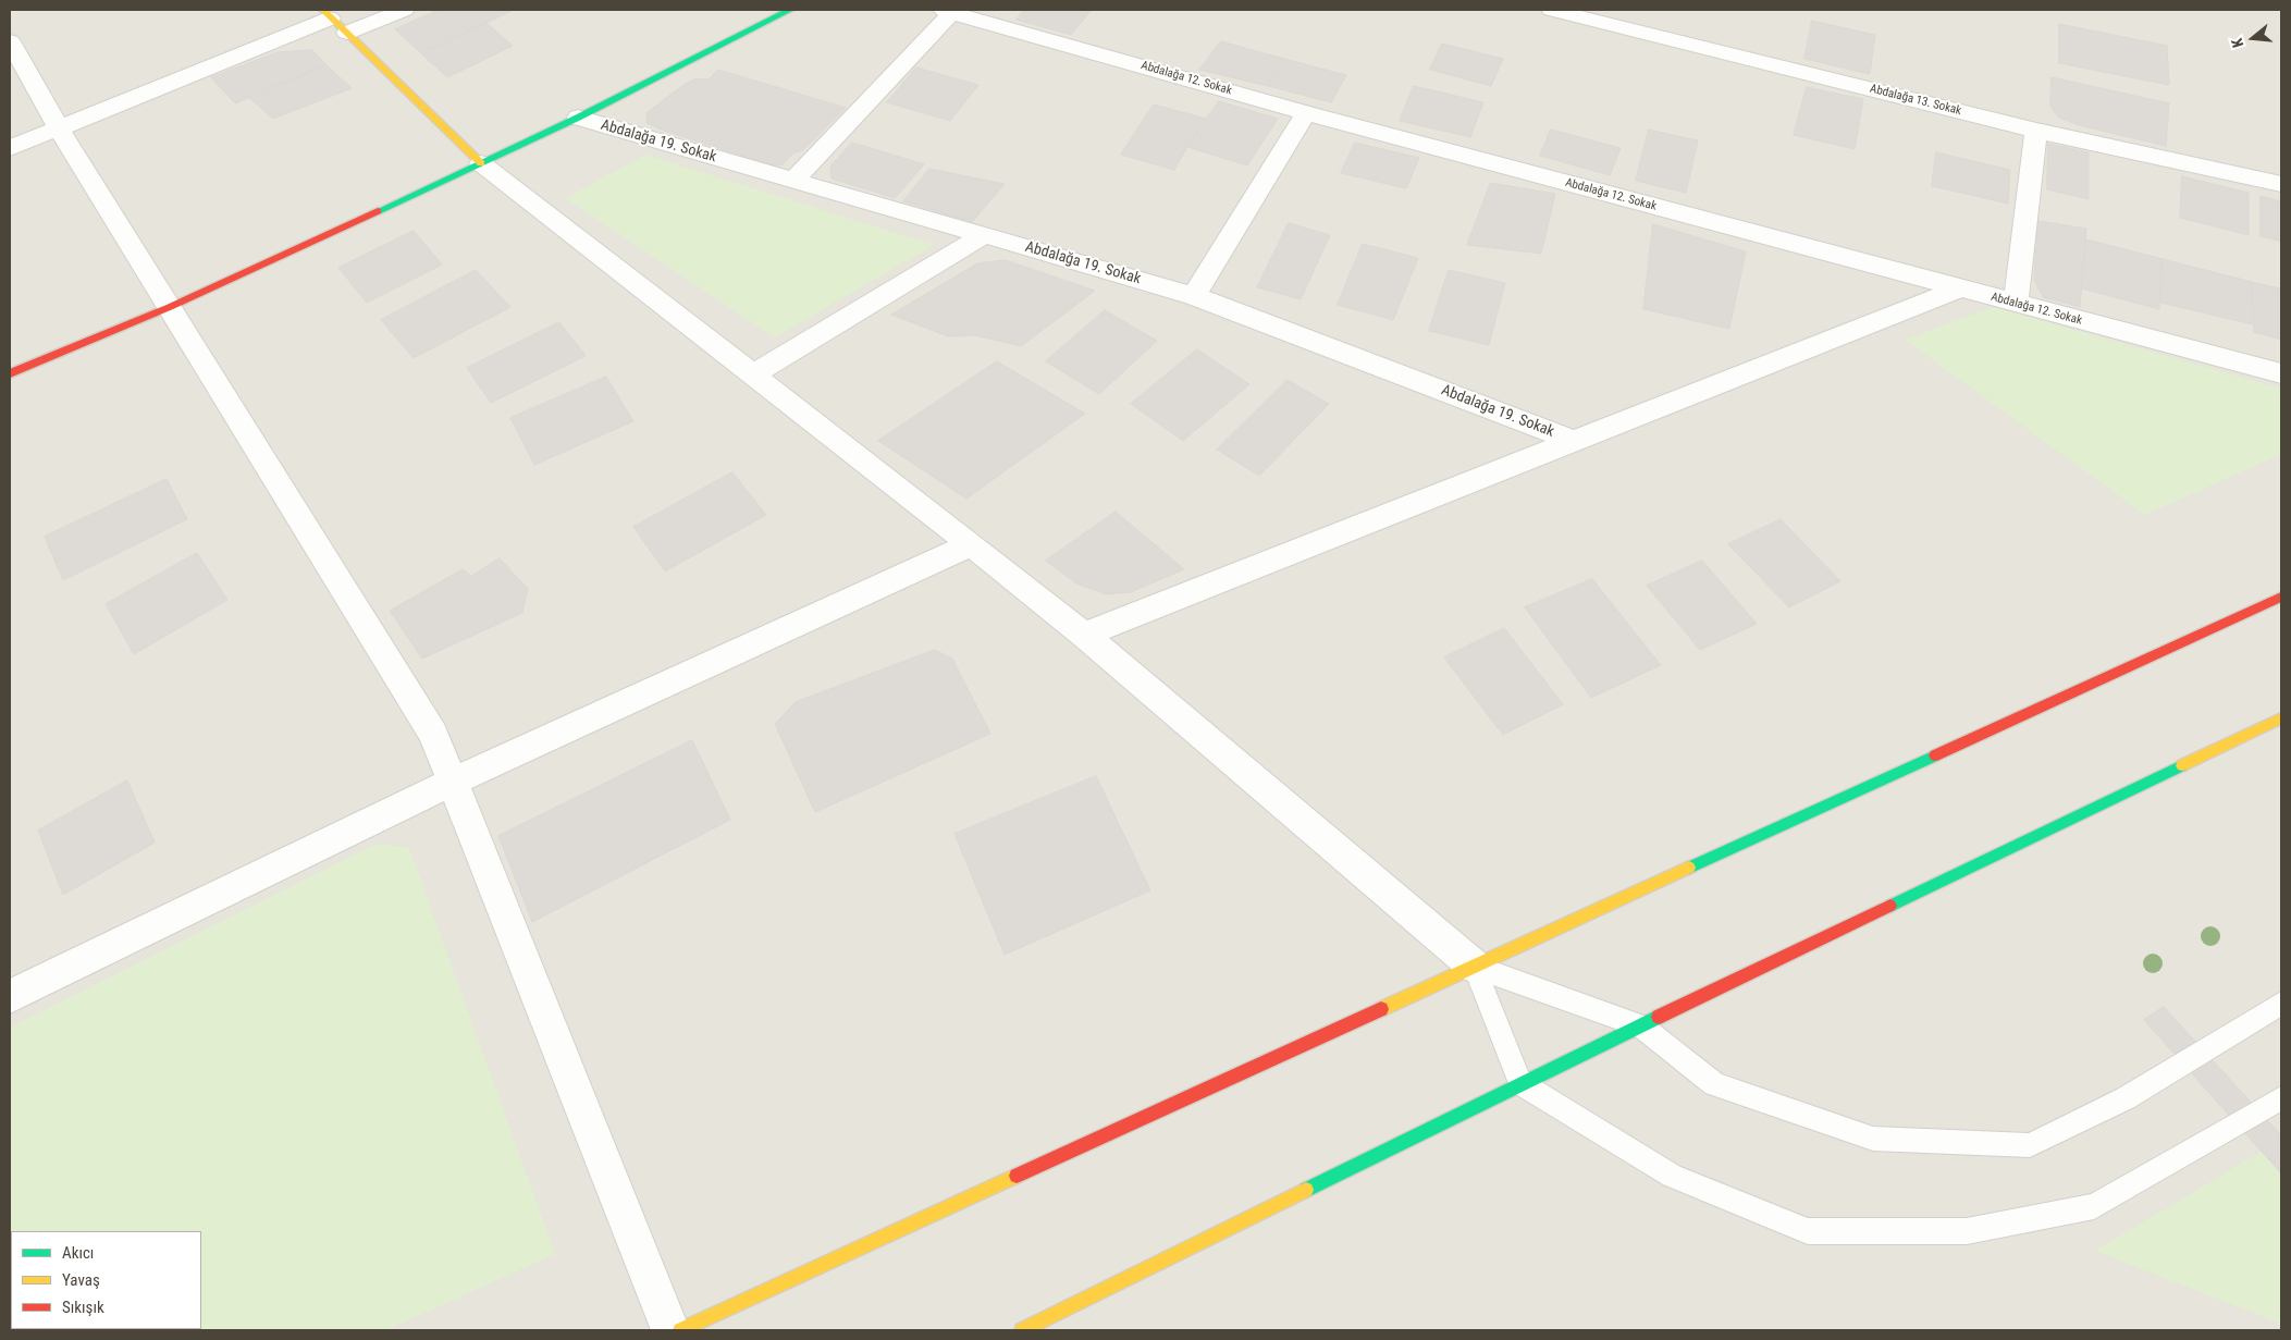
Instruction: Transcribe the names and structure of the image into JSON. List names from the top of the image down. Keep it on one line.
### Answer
{"streets":{"street":["Abdalağa 12. Sokak","Abdalağa 13. Sokak","Abdalağa 19. Sokak"]},"legend":["Akıcı","Yavaş","Sıkışık"],"north":"left"}
